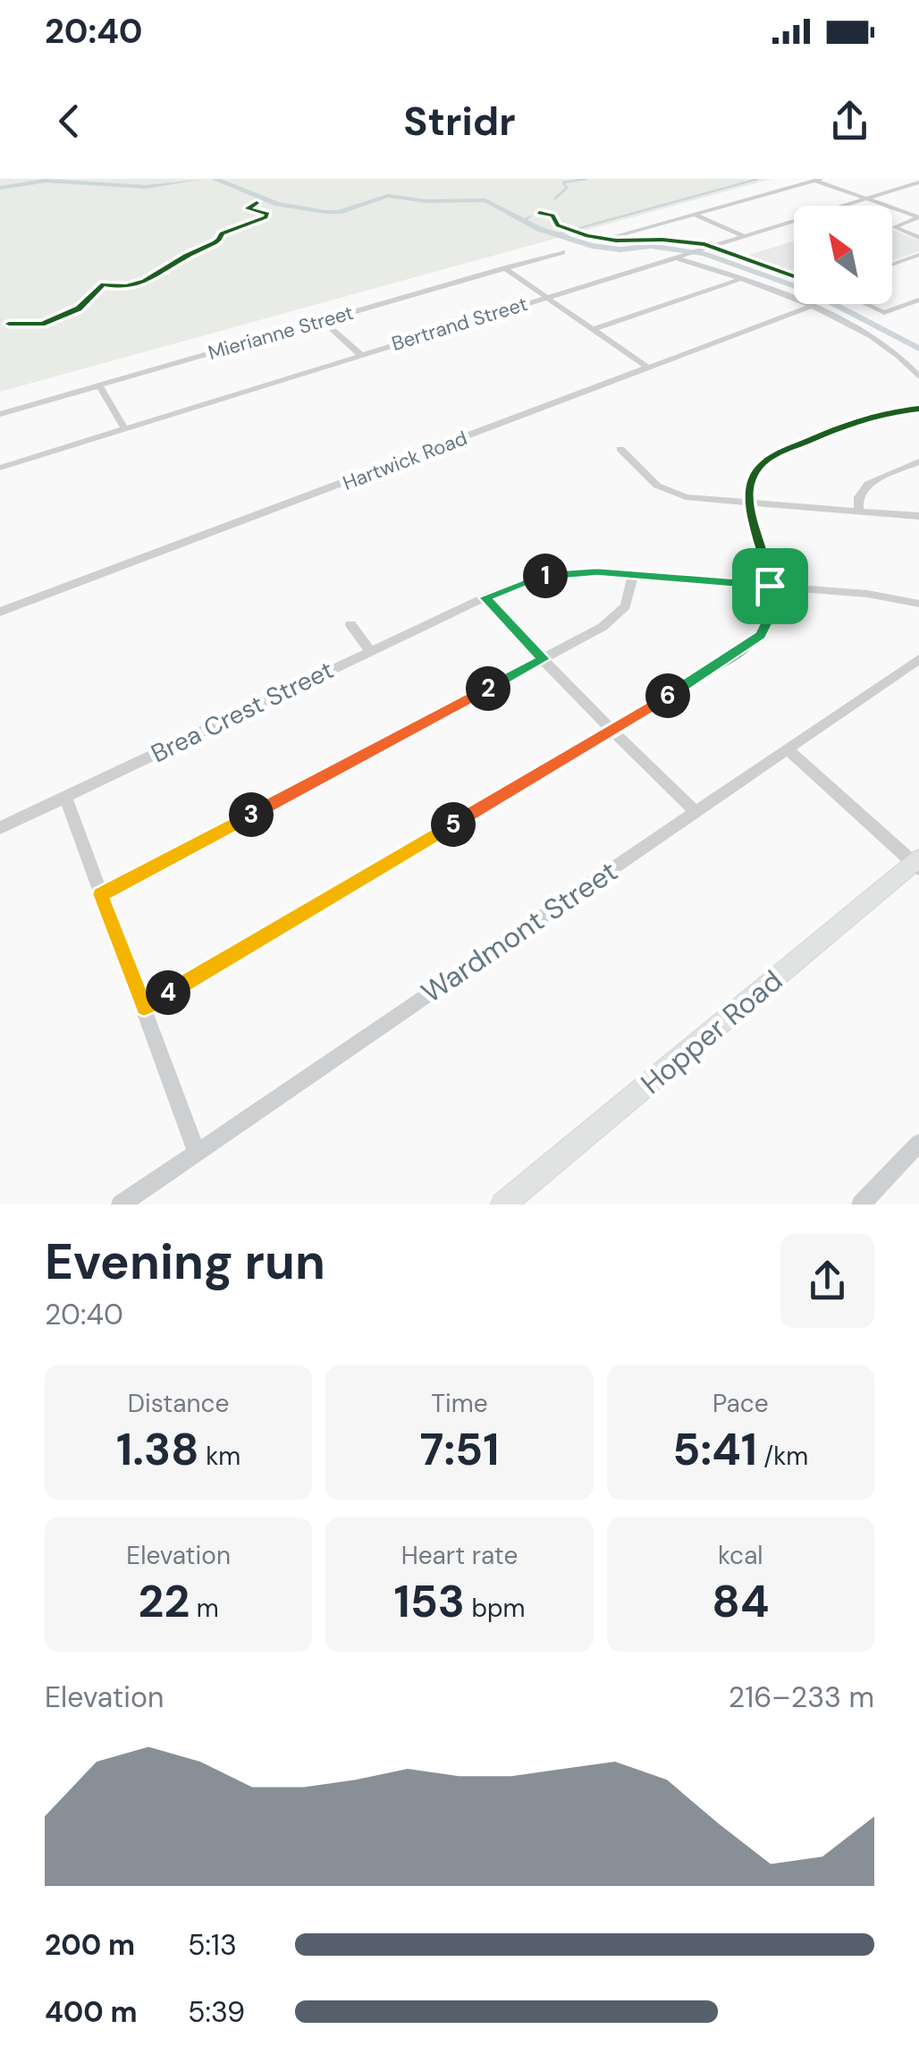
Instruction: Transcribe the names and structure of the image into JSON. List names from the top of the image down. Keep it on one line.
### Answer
{"streets":{"main road":["Hopper Road"],"street":["Bertrand Street","Mierianne Street","Hartwick Road","Brea Crest Street","Wardmont Street"]},"north":"top left","page":{"status":"20:40","header":"Stridr","pins":["1","2","6","3","5","4"],"heading":["Evening run","20:40"],"stats":[["Distance","1.38 km"],["Time","7:51"],["Pace","5:41 /km"],["Elevation","22 m"],["Heart rate","153 bpm"],["kcal","84"]],"chart":["Elevation","216–233 m"],"list":[{"name":"200 m","note":"5:13"},{"name":"400 m","note":"5:39"}]}}
